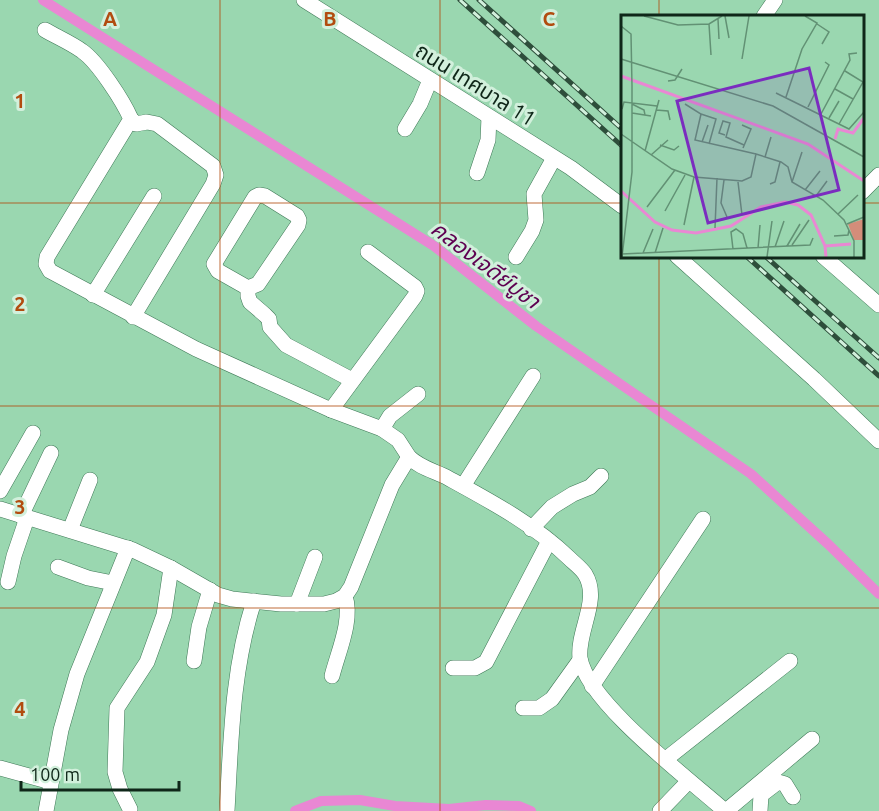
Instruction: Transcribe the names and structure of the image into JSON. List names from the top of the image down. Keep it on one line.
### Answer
{"streets":{"street":["ถนน เทศบาล 11"]},"water":["คลองเจดีย์บูชา"],"scale_bar":"100 m","grid":{"columns":["A","B","C"],"rows":["1","2","3","4"]}}
